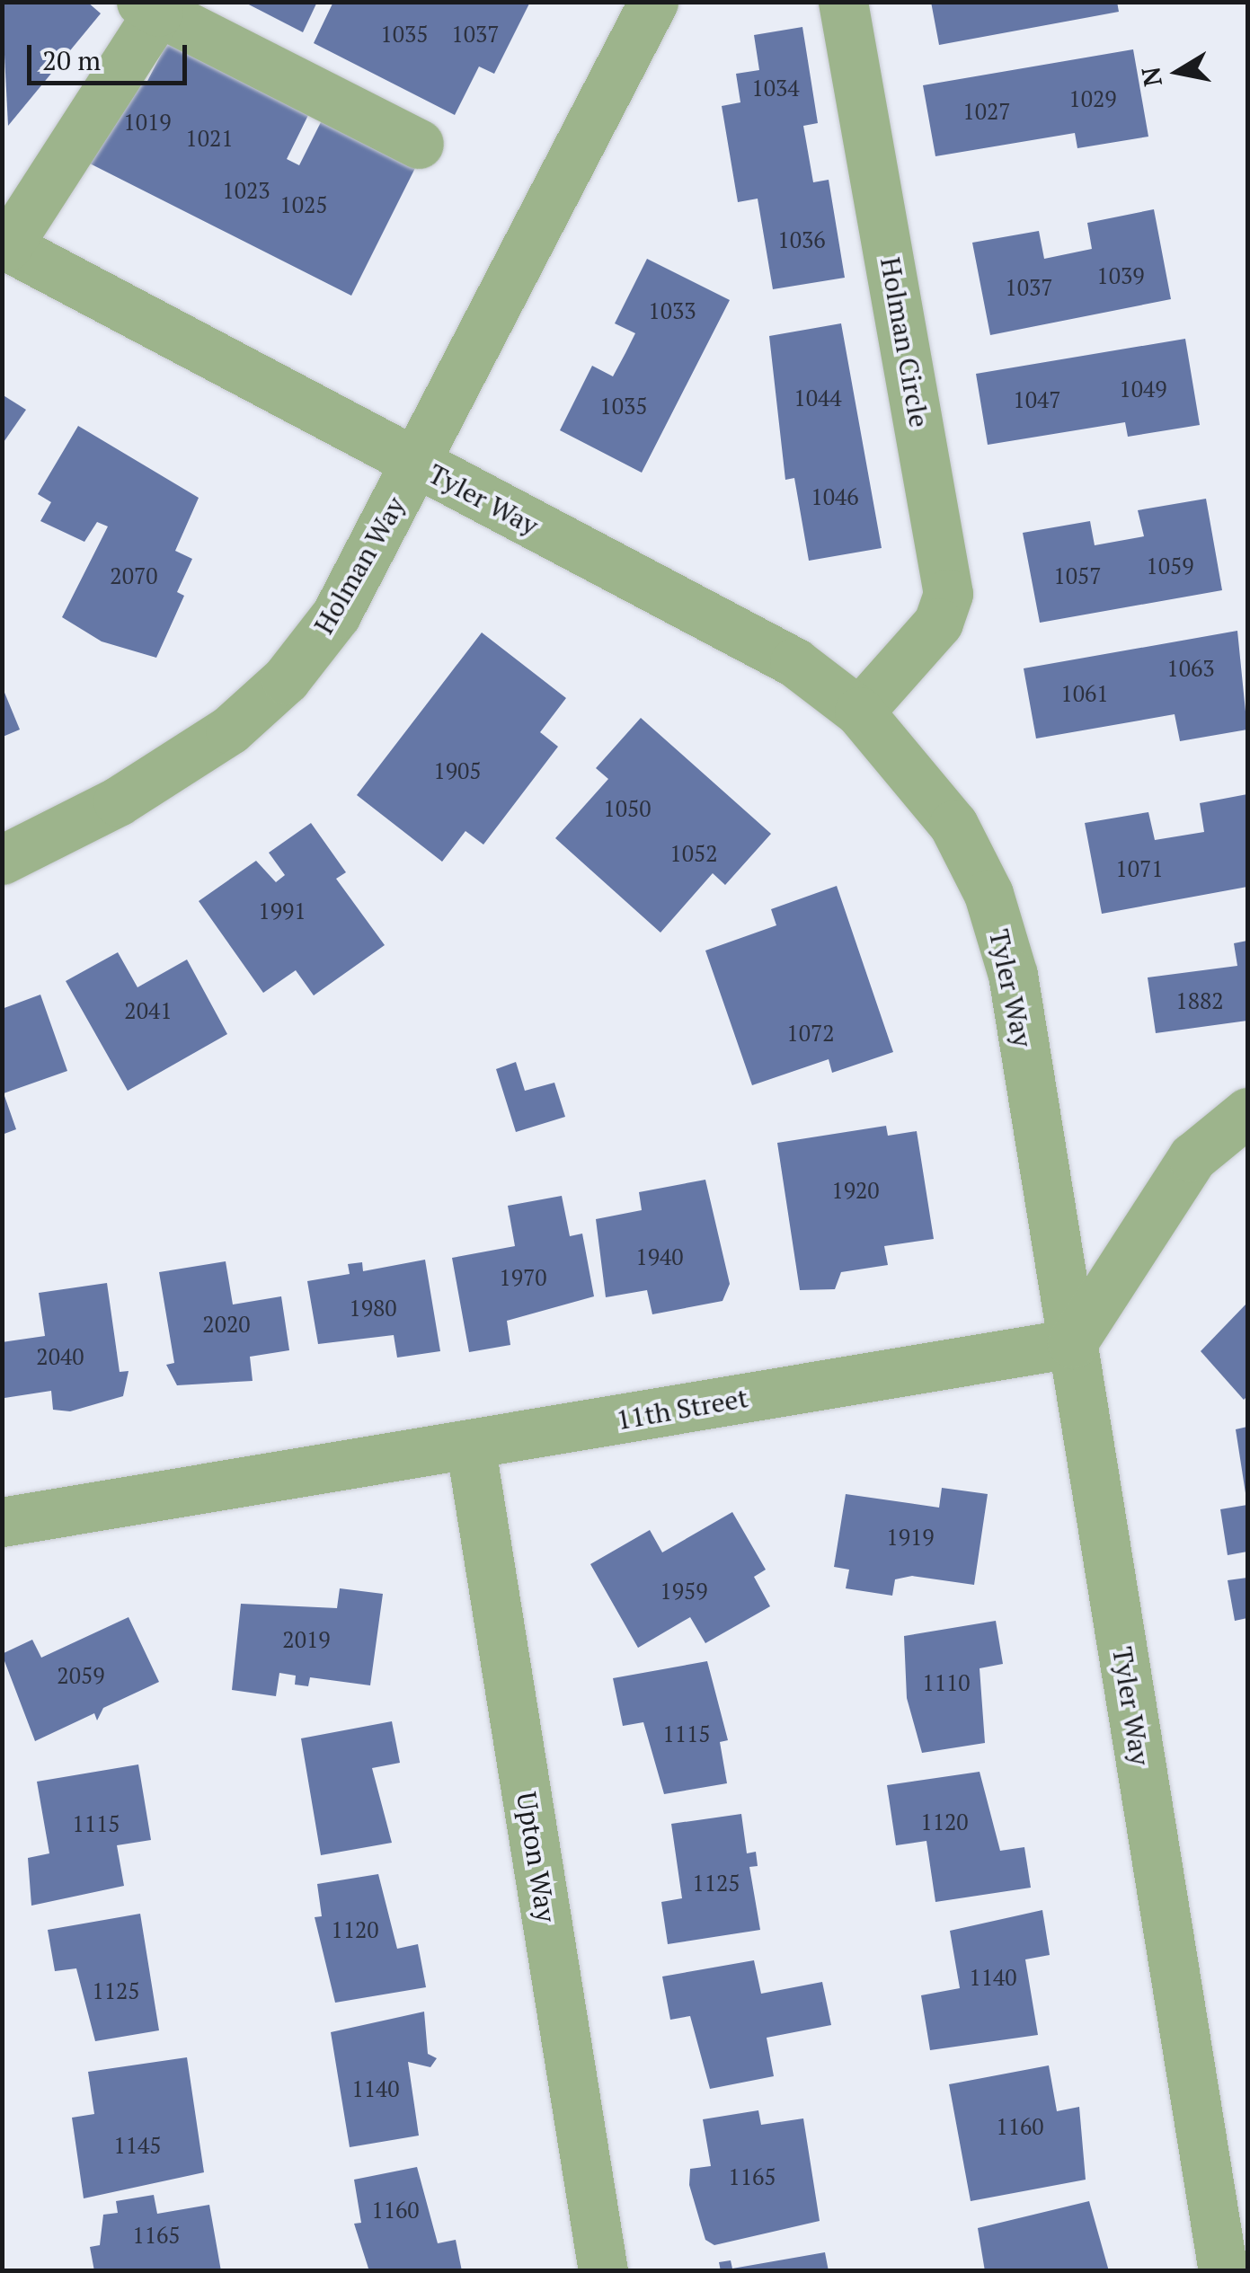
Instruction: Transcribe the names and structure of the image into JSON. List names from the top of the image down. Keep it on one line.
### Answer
{"streets":{"street":["Holman Circle","Tyler Way","Holman Way","11th Street","Upton Way"]},"crossings":[["Holman Circle","Tyler Way"],["Tyler Way","Holman Way"],["Tyler Way","11th Street"],["11th Street","Upton Way"]],"house_numbers":["1035","1037","1034","1029","1027","1019","1021","1023","1025","1036","1039","1037","1033","1049","1044","1047","1035","1046","1059","2070","1057","1063","1061","1905","1050","1052","1071","1991","1882","2041","1072","1920","1940","1970","1980","2020","2040","1919","1959","2019","2059","1110","1115","1120","1115","1125","1120","1140","1125","1140","1160","1145","1165","1160","1165"],"scale_bar":"20 m","north":"left"}
